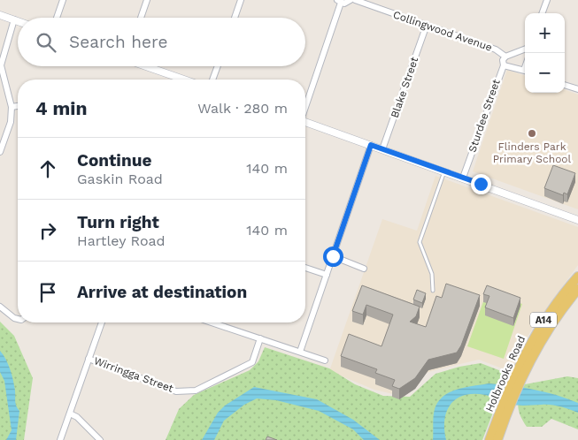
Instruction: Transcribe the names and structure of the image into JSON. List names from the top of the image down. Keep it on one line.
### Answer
{"streets":{"main road":["A14","Holbrooks Road"],"street":["Collingwood Avenue","Blake Street","Sturdee Street","Wirringga Street"]},"crossings":[["Collingwood Avenue","Blake Street"],["Collingwood Avenue","Sturdee Street"]],"places":["Flinders Park Primary School"],"page":{"map_buttons":["+","−"],"search":"Search here","heading":["4 min","Walk · 280 m"],"list":[["Continue","Gaskin Road","140 m"],["Turn right","Hartley Road","140 m"],"Arrive at destination"]}}
